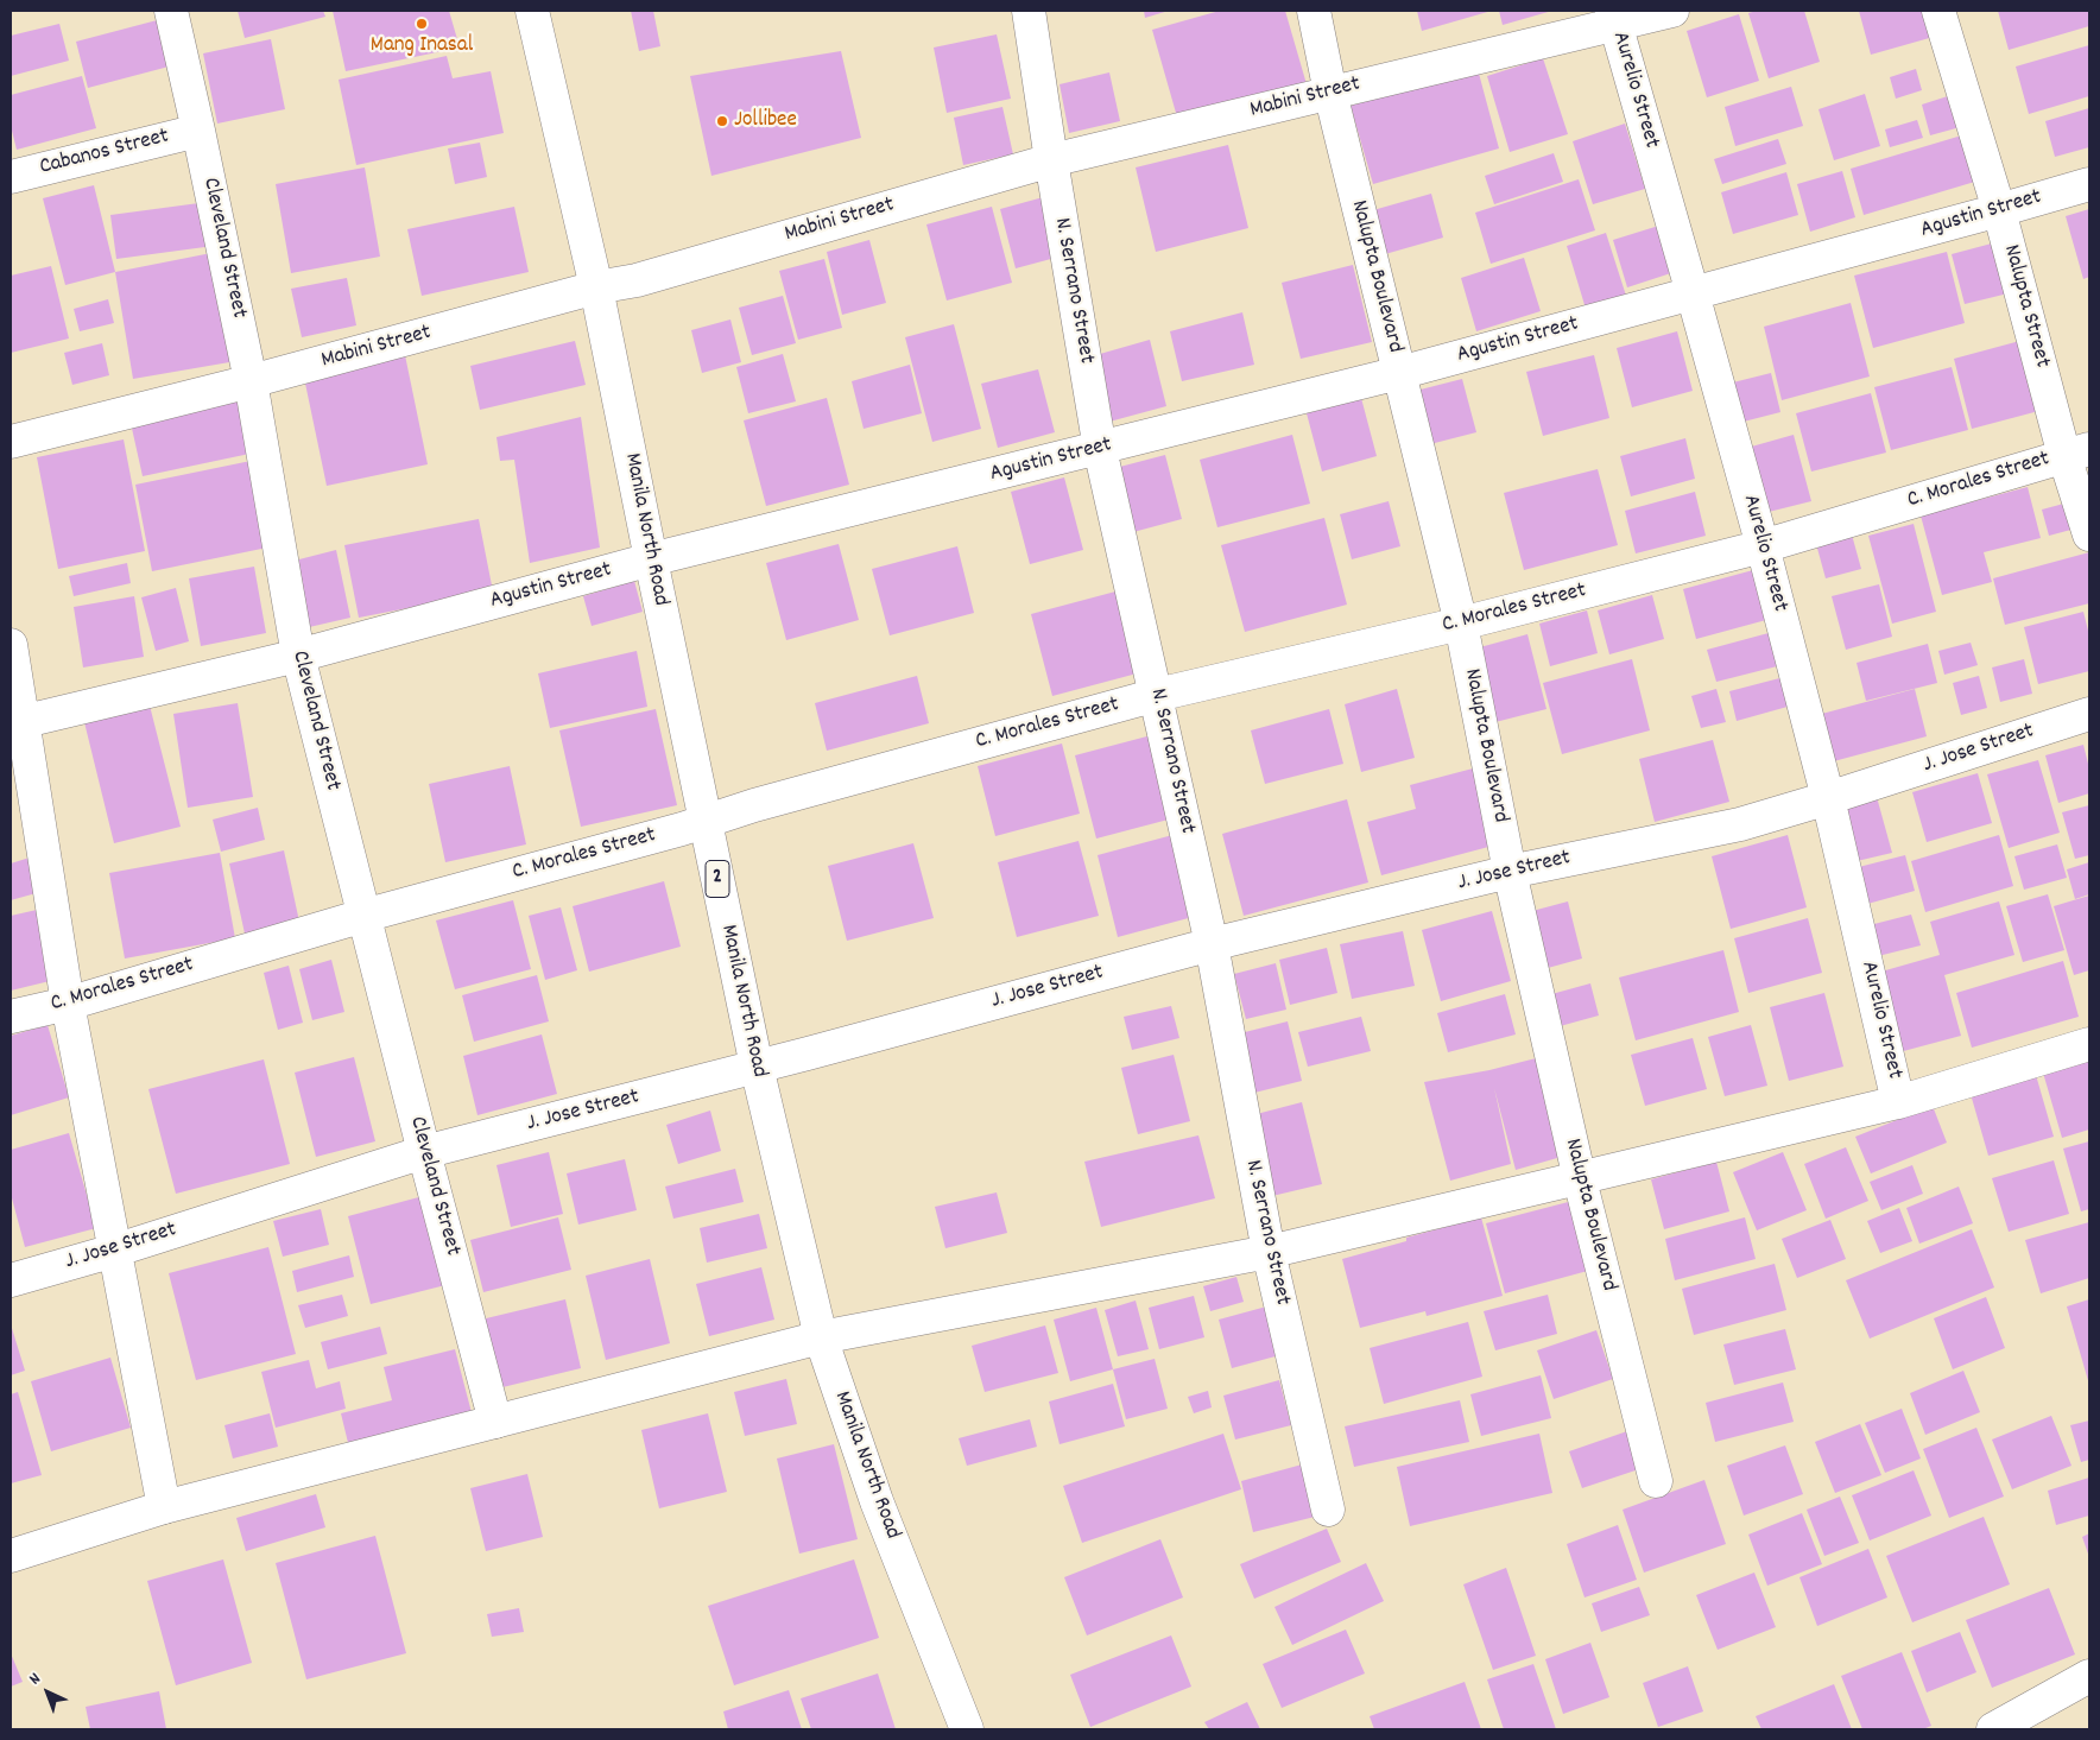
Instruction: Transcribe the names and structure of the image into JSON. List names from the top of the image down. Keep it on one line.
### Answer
{"streets":{"main road":["Aurelio Street","Mabini Street","Cabanos Street","Agustin Street","Cleveland Street","Nalupta Boulevard","N. Serrano Street","Nalupta Street","C. Morales Street","Manila North Road","J. Jose Street","2"]},"crossings":[["Aurelio Street","Mabini Street"],["Aurelio Street","Agustin Street"],["Aurelio Street","C. Morales Street"],["Aurelio Street","J. Jose Street"],["Mabini Street","Cleveland Street"],["Mabini Street","Nalupta Boulevard"],["Mabini Street","N. Serrano Street"],["Mabini Street","Manila North Road"],["Cabanos Street","Cleveland Street"],["Agustin Street","Cleveland Street"],["Agustin Street","Nalupta Boulevard"],["Agustin Street","N. Serrano Street"],["Agustin Street","Nalupta Street"],["Agustin Street","Manila North Road"],["Cleveland Street","C. Morales Street"],["Cleveland Street","J. Jose Street"],["Nalupta Boulevard","C. Morales Street"],["Nalupta Boulevard","J. Jose Street"],["N. Serrano Street","C. Morales Street"],["N. Serrano Street","J. Jose Street"],["Nalupta Street","C. Morales Street"],["C. Morales Street","Manila North Road"],["Manila North Road","J. Jose Street"]],"places":["Mang Inasal","Jollibee"],"north":"top left"}
